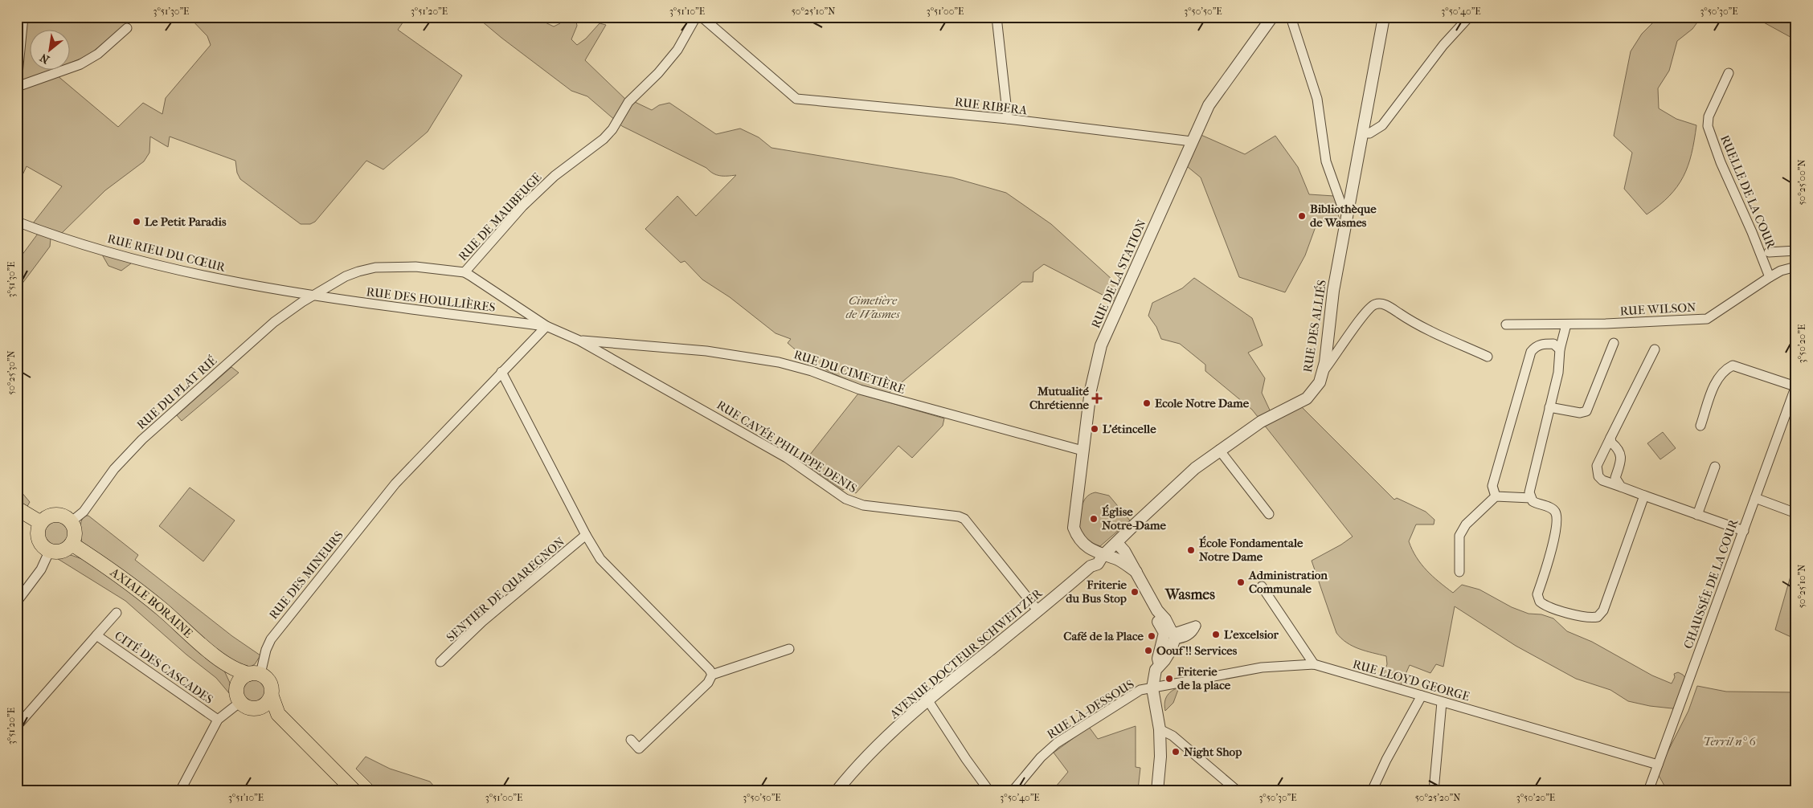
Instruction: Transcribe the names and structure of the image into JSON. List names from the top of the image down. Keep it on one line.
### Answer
{"streets":{"main road":["AXIALE BORAINE"],"street":["RUE RIBERA","RUELLE DE LA COUR","RUE DE MAUBEUGE","RUE RIEU DU CŒUR","RUE DE LA STATION","RUE DES HOULLIÈRES","RUE WILSON","RUE DES ALLIÉS","RUE DU CIMETIÈRE","RUE DU PLAT RIÉ","RUE CAVÉE PHILIPPE DENIS","RUE DES MINEURS","CHAUSSÉE DE LA COUR","SENTIER DE QUAREGNON","AVENUE DOCTEUR SCHWEITZER","CITÉ DES CASCADES","RUE LLOYD GEORGE","RUE LÀ-DESSOUS"]},"crossings":[["RUE RIBERA","RUE DE LA STATION"],["RUELLE DE LA COUR","RUE WILSON"],["RUE DE MAUBEUGE","RUE DU PLAT RIÉ"],["RUE RIEU DU CŒUR","RUE DES HOULLIÈRES"],["RUE RIEU DU CŒUR","RUE DU PLAT RIÉ"],["RUE DE LA STATION","RUE DU CIMETIÈRE"],["RUE DE LA STATION","AVENUE DOCTEUR SCHWEITZER"],["RUE DES HOULLIÈRES","RUE DU PLAT RIÉ"],["RUE DES HOULLIÈRES","RUE CAVÉE PHILIPPE DENIS"],["RUE DES HOULLIÈRES","RUE DES MINEURS"],["RUE DU CIMETIÈRE","RUE CAVÉE PHILIPPE DENIS"],["RUE DU PLAT RIÉ","AXIALE BORAINE"],["RUE CAVÉE PHILIPPE DENIS","RUE DES MINEURS"],["RUE CAVÉE PHILIPPE DENIS","AVENUE DOCTEUR SCHWEITZER"],["CHAUSSÉE DE LA COUR","RUE LLOYD GEORGE"],["RUE LLOYD GEORGE","RUE LÀ-DESSOUS"]],"districts":["Wasmes"],"parks":["Cimetière de Wasmes","Terril n° 6"],"places":{"other":["Bibliothèque de Wasmes","Le Petit Paradis","Ecole Notre Dame","L'étincelle","Église Notre-Dame","École Fondamentale Notre Dame","Administration Communale","Friterie du Bus Stop","L'excelsior","Café de la Place","Oouf !! Services","Friterie de la place","Night Shop"],"health":["Mutualité Chrétienne"]},"north":"bottom left","coordinates":["3°51'30\"E","3°51'20\"E","3°51'10\"E","50°25'10\"N","3°51'00\"E","3°50'50\"E","3°50'40\"E","3°50'30\"E","50°25'00\"N","3°50'20\"E","50°25'30\"N","50°25'20\"N"]}
